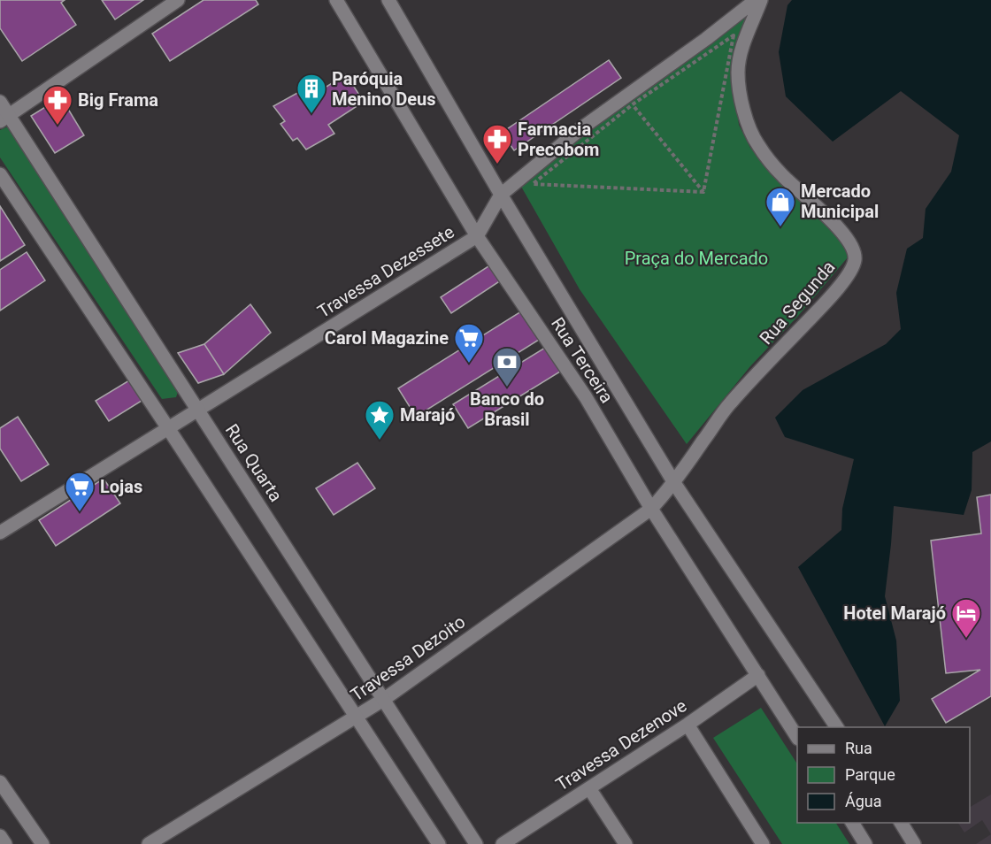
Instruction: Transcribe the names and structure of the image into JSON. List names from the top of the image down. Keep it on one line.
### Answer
{"streets":{"street":["Travessa Dezessete","Rua Segunda","Rua Terceira","Rua Quarta","Travessa Dezoito","Travessa Dezenove"]},"crossings":[["Travessa Dezessete","Rua Terceira"],["Travessa Dezessete","Rua Quarta"],["Rua Segunda","Rua Terceira"],["Rua Segunda","Travessa Dezoito"],["Rua Terceira","Travessa Dezoito"],["Rua Terceira","Travessa Dezenove"],["Rua Quarta","Travessa Dezoito"]],"parks":["Praça do Mercado"],"places":{"building":["Paróquia Menino Deus"],"pharmacy":["Big Frama","Farmacia Precobom"],"shop":["Mercado Municipal"],"supermarket":["Carol Magazine","Lojas"],"bank":["Banco do Brasil"],"place":["Marajó"],"hotel":["Hotel Marajó"]},"legend":["Rua","Parque","Água"]}
